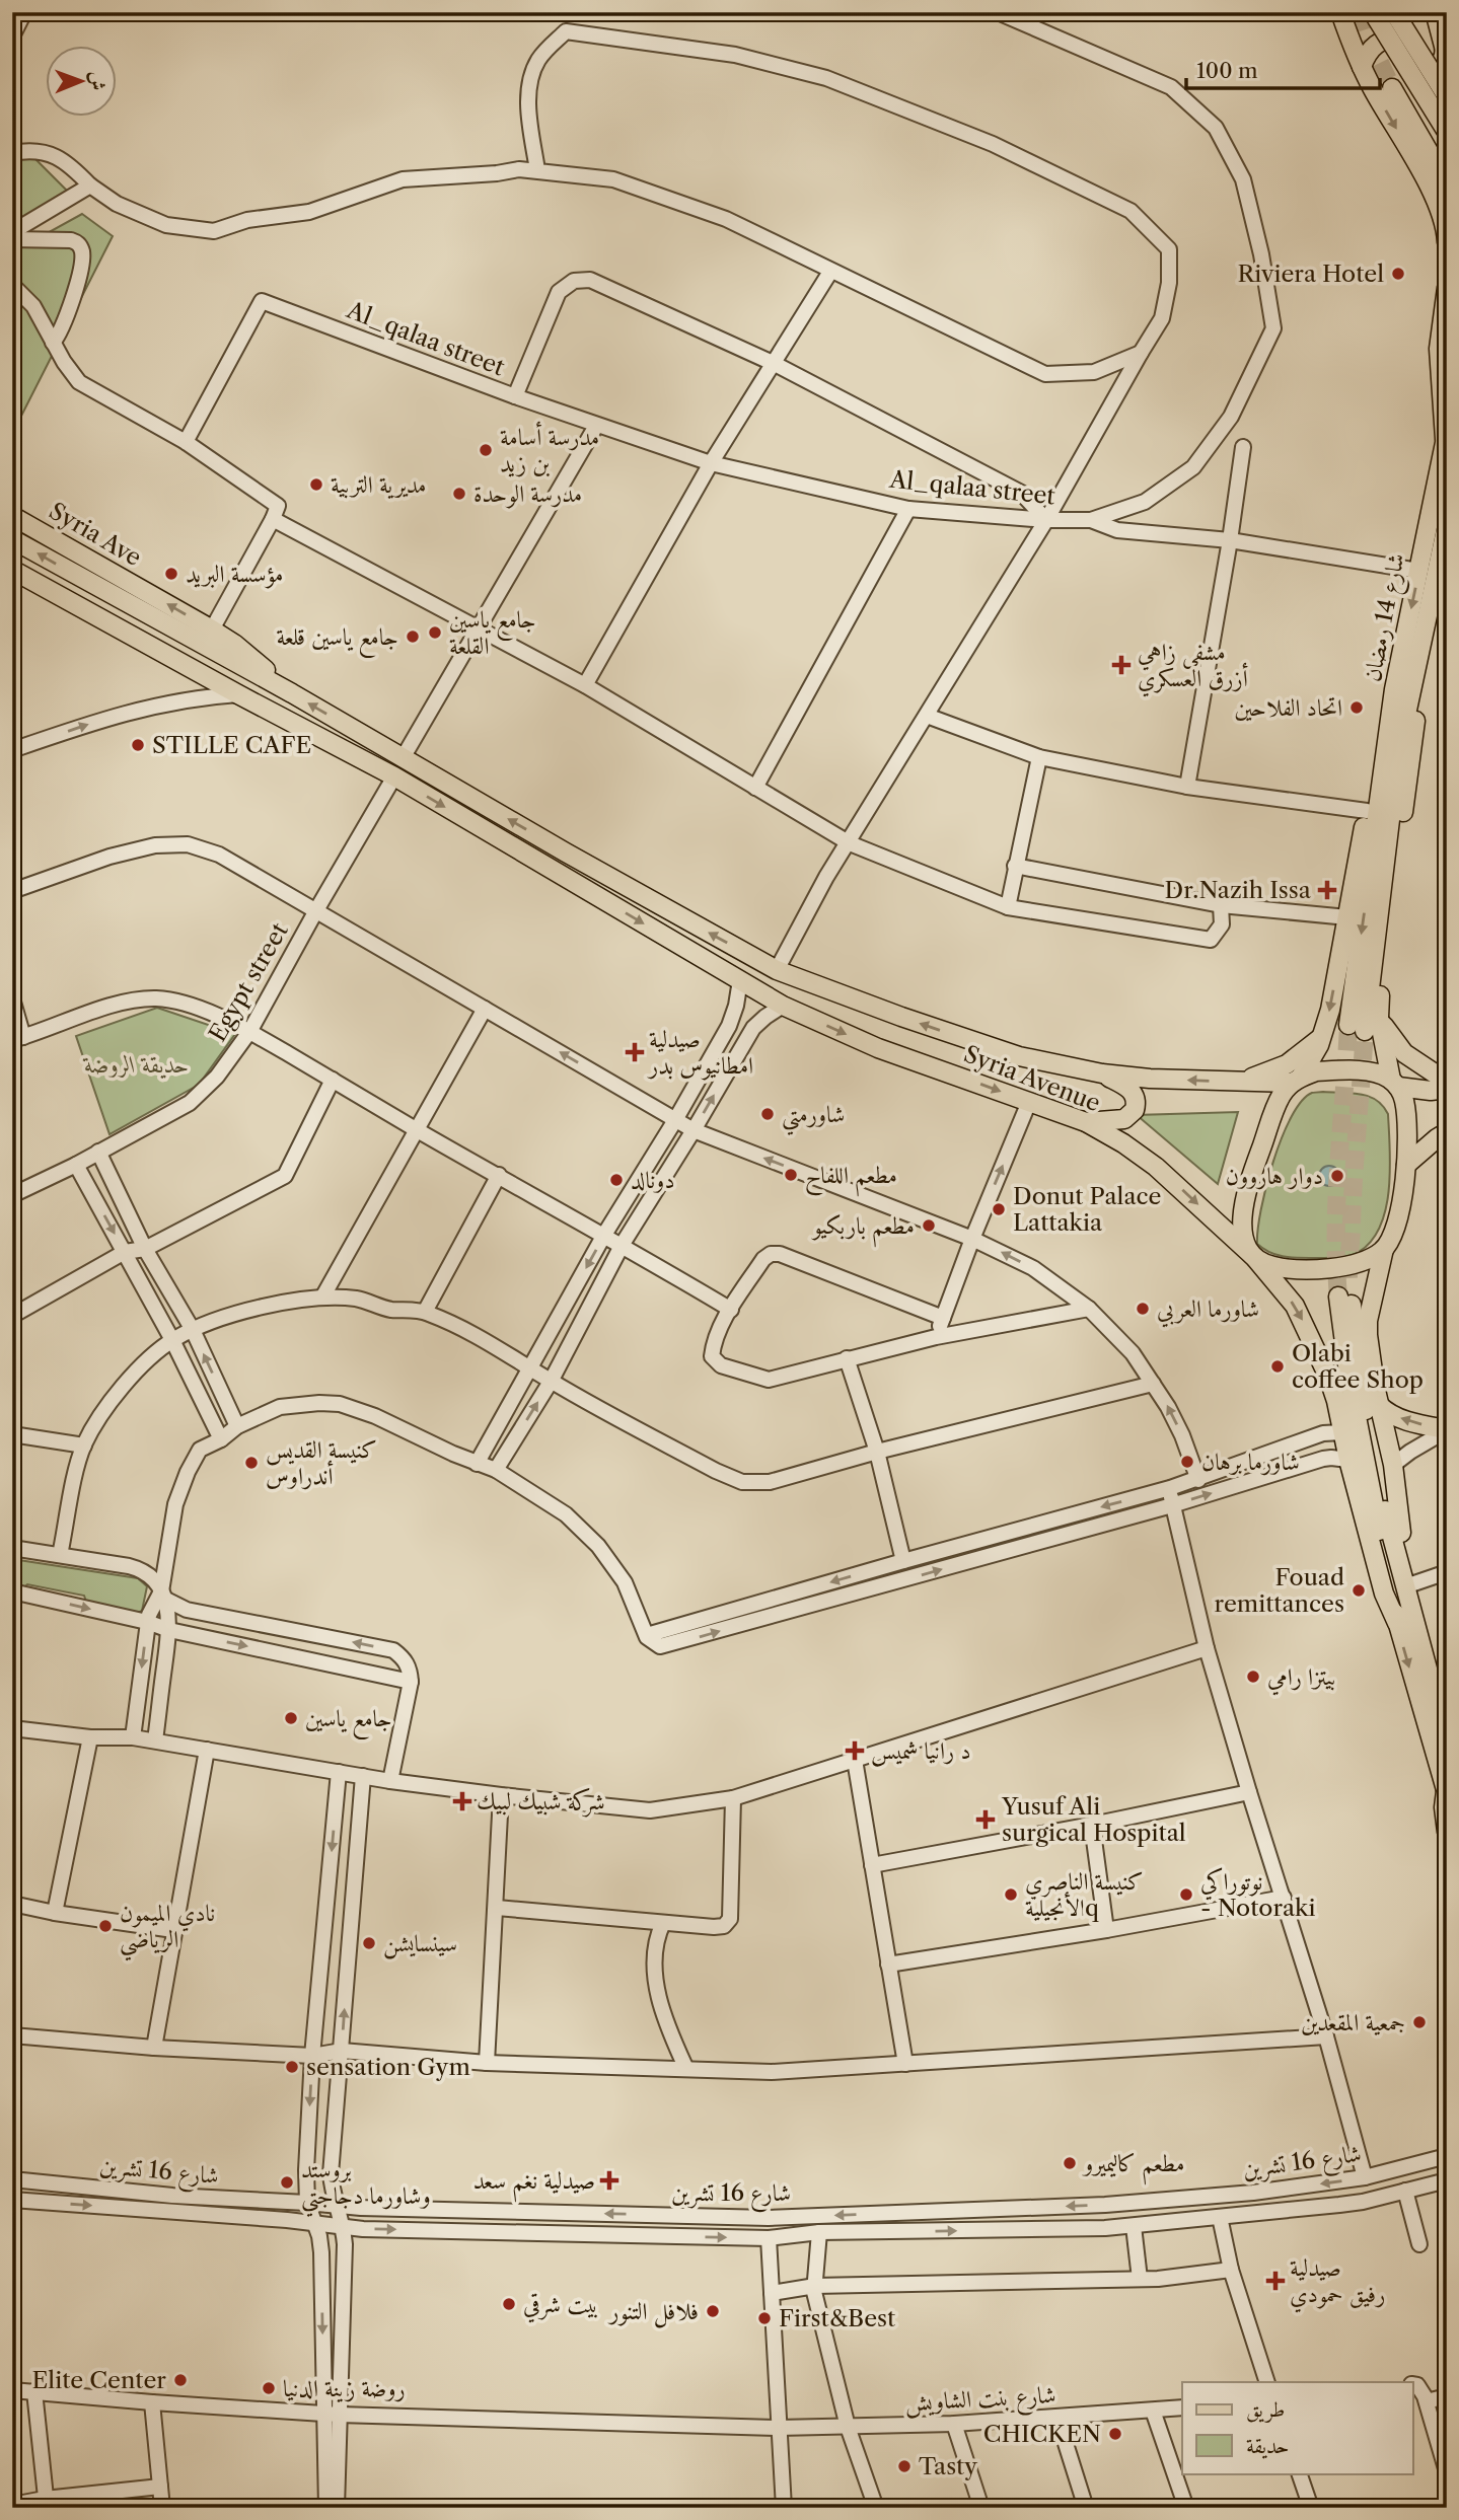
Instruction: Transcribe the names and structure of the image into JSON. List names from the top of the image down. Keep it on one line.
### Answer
{"streets":{"main road":["Syria Ave","شارع 14 رمضان","Syria Avenue"],"street":["Al_qalaa street","Egypt street","شارع 16 تشرين","شارع بنت الشاويش"]},"crossings":[["Syria Ave","Syria Avenue"],["Egypt street","Syria Avenue"]],"parks":["حديقة الروضة"],"places":{"other":["Riviera Hotel","مدرسة أسامة بن زيد","مديرية التربية","مدرسة الوحدة","مؤسسة البريد","جامع ياسين القلعة","جامع ياسين قلعة","اتحاد الفلاحين","STILLE CAFE","شاورمتي","مطعم اللفاح","دوار هاروون","دونالد","Donut Palace Lattakia","مطعم باربكيو","شاورما العربي","Olabi coffee Shop","شاورما برهان","كنيسة القديس أندراوس","Fouad remittances","بيتزا رامي","جامع ياسين","كنيسة الناصري الأنجيليةq","نوتوراكي - Notoraki","نادي الميمون الرياضي","سينسايشن","جمعية المقعدين","sensation Gym","مطعم كاليميرو","بروستد وشاورما دجاجتي","بيت شرقي","فلافل التنور","First&Best","Elite Center","روضة زينة الدنيا","CHICKEN","Tasty"],"health":["مشفى زاهي أزرق العسكري","Dr.Nazih Issa","صيدلية امطانيوس بدر","د رانيا شميس","شركة شبيك لبيك","Yusuf Ali surgical Hospital","صيدلية نغم سعد","صيدلية رفيق حمودي"]},"legend":["طريق","حديقة"],"scale_bar":"100 m","north":"right"}
